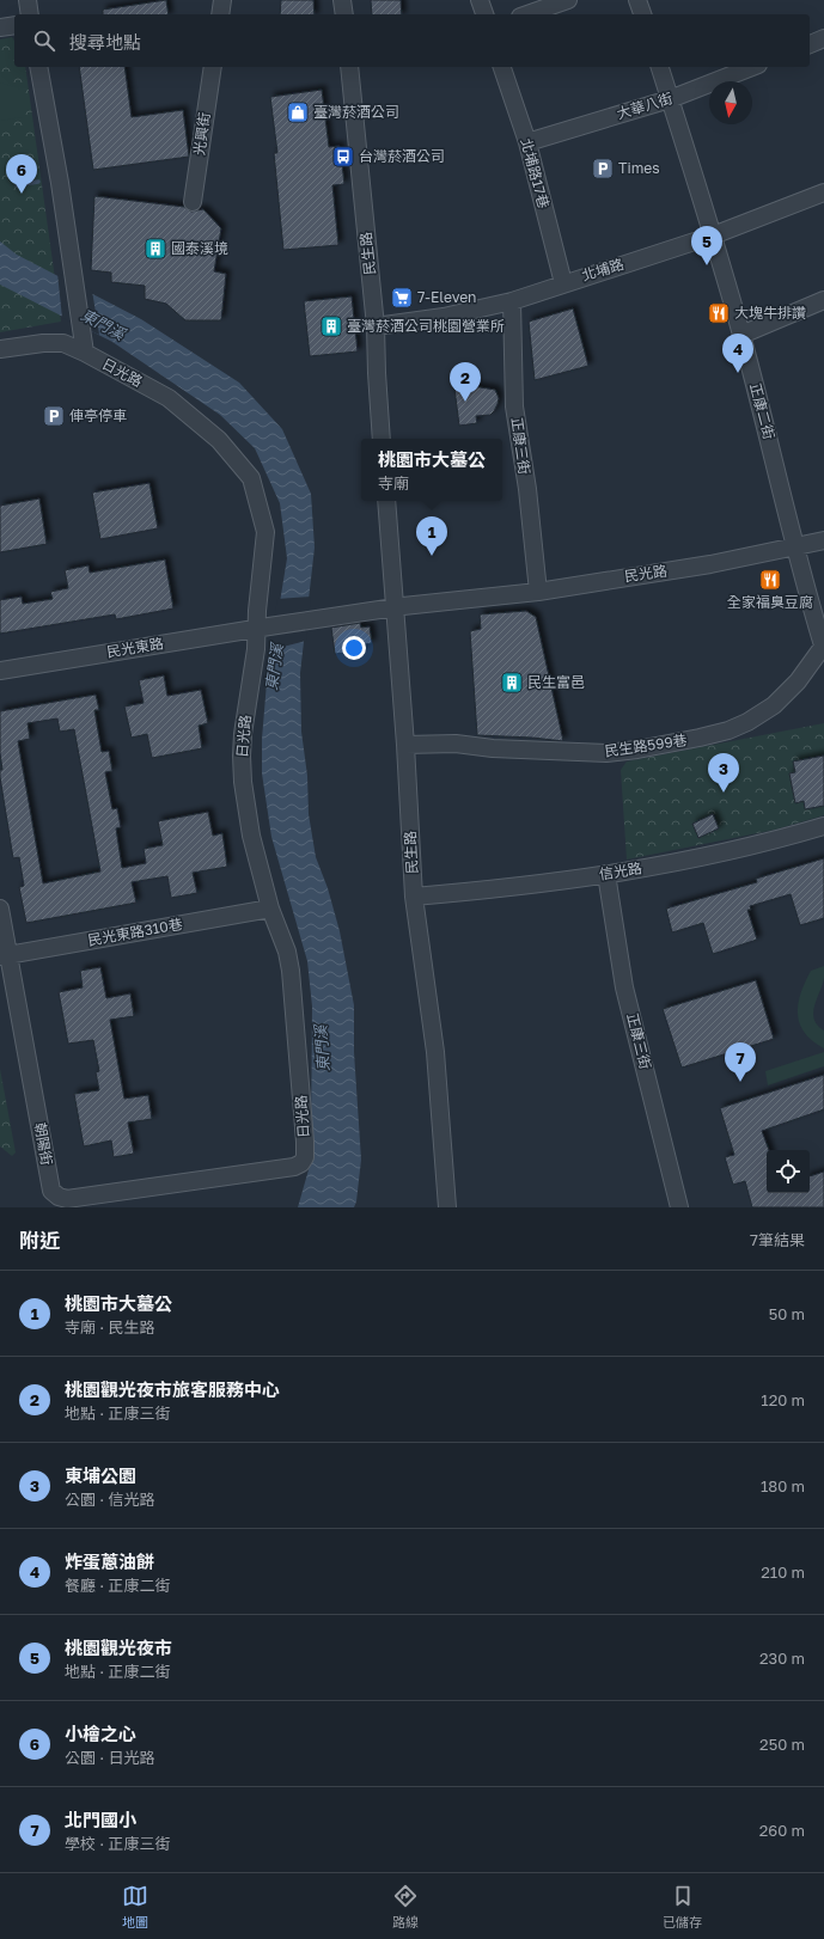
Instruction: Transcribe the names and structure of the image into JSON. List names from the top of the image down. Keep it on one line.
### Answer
{"streets":{"street":["大華八街","光興街","北埔路17巷","民生路","北埔路","日光路","正康二街","正康三街","民光路","民光東路","民生路599巷","信光路","民光東路310巷","朝陽街"]},"crossings":[["大華八街","北埔路17巷"],["大華八街","正康二街"],["北埔路17巷","北埔路"],["民生路","北埔路"],["民生路","民光路"],["民生路","民光東路"],["民生路","民生路599巷"],["民生路","信光路"],["北埔路","正康二街"],["北埔路","正康三街"],["日光路","民光東路"],["日光路","民光東路310巷"],["日光路","朝陽街"],["正康二街","民光路"],["正康二街","民生路599巷"],["正康三街","民光路"],["正康三街","信光路"],["民光路","民光東路"],["民光東路310巷","朝陽街"]],"water":["東門溪"],"places":{"shop":["臺灣菸酒公司"],"bus stop":["台灣菸酒公司"],"parking":["Times","俥亭停車"],"building":["國泰溪境","臺灣菸酒公司桃園營業所","民生富邑"],"supermarket":["7-Eleven"],"restaurant":["大塊牛排讚","全家福臭豆腐"]},"north":"bottom","page":{"search":"搜尋地點","pins":["6","5","4","2","1","3","7"],"popup":["桃園市大墓公","寺廟"],"heading":["附近","7筆結果"],"list":[{"mark":"1","name":"桃園市大墓公","note":"寺廟 · 民生路","value":"50 m"},{"mark":"2","name":"桃園觀光夜市旅客服務中心","note":"地點 · 正康三街","value":"120 m"},{"mark":"3","name":"東埔公園","note":"公園 · 信光路","value":"180 m"},{"mark":"4","name":"炸蛋蔥油餅","note":"餐廳 · 正康二街","value":"210 m"},{"mark":"5","name":"桃園觀光夜市","note":"地點 · 正康二街","value":"230 m"},{"mark":"6","name":"小檜之心","note":"公園 · 日光路","value":"250 m"},{"mark":"7","name":"北門國小","note":"學校 · 正康三街","value":"260 m"}],"nav":["地圖","路線","已儲存"]}}
